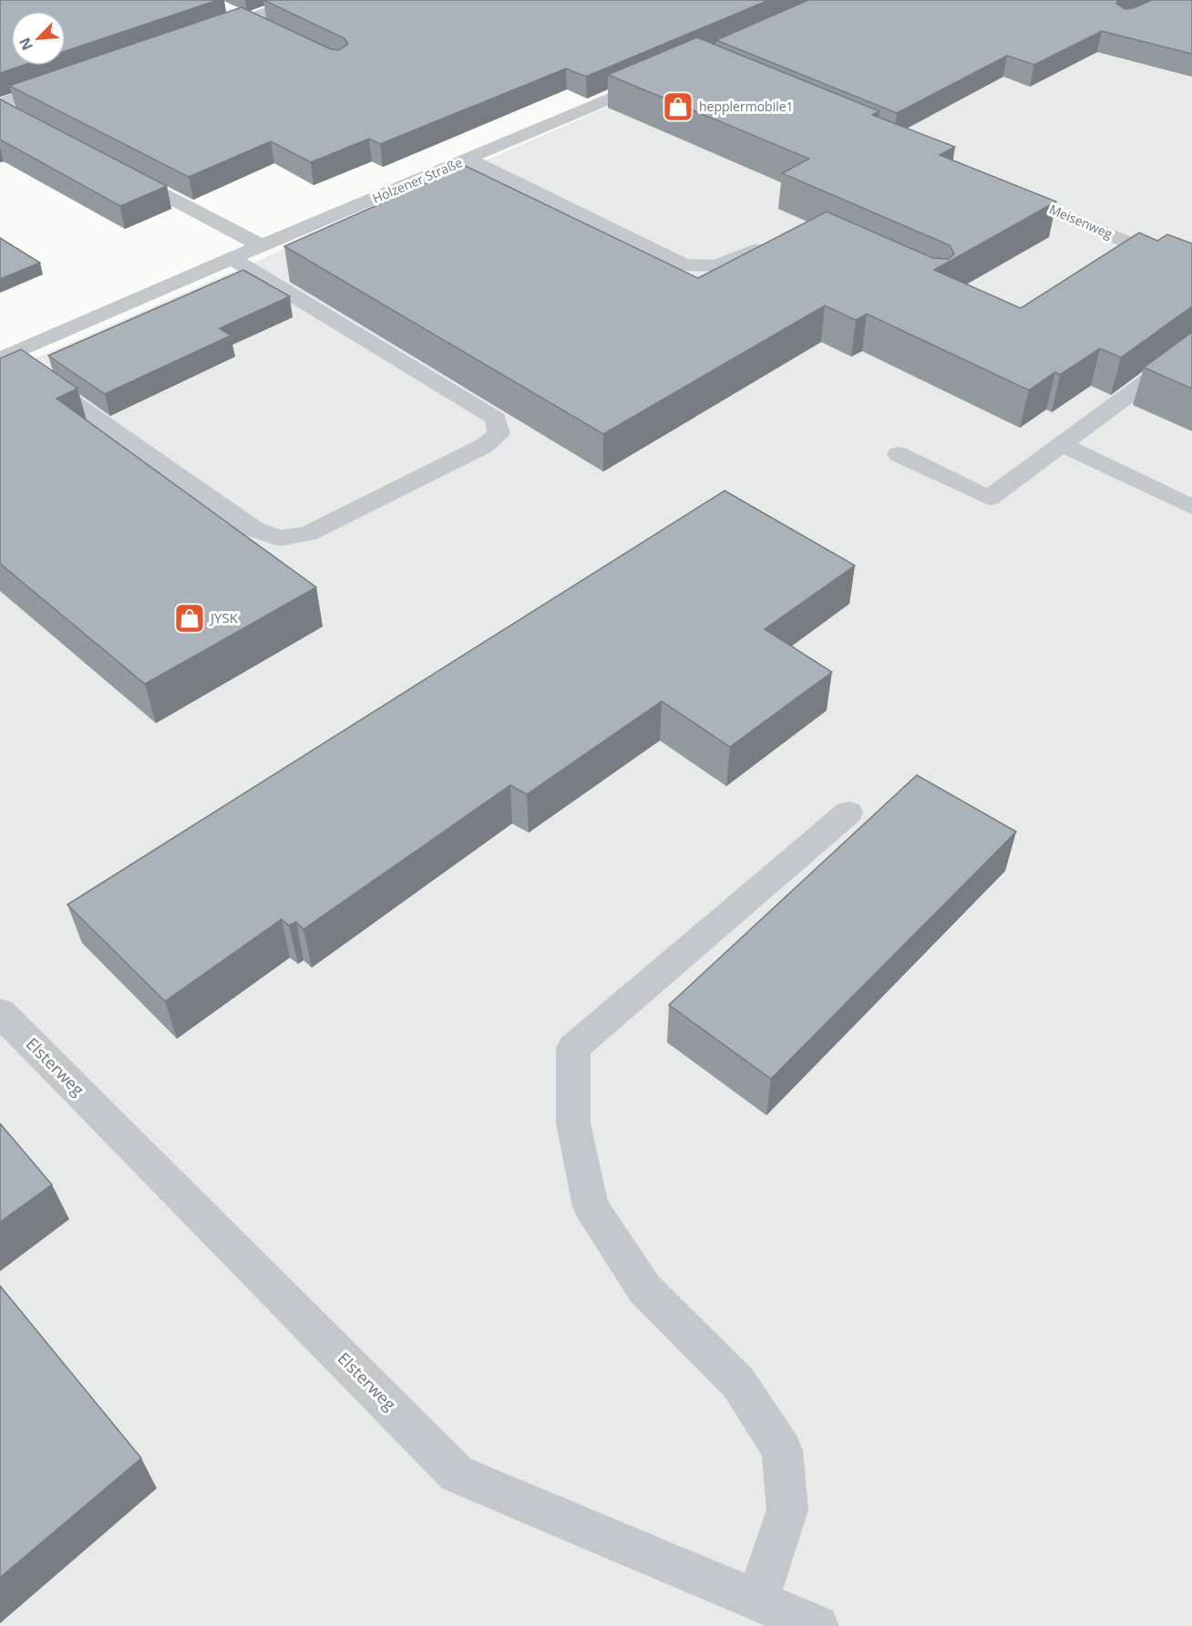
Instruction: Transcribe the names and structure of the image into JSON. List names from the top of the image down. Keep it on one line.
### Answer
{"streets":{"street":["Holzener Straße","Meisenweg","Elsterweg"]},"places":{"shop":["hepplermobile1","JYSK"]},"north":"bottom left"}
